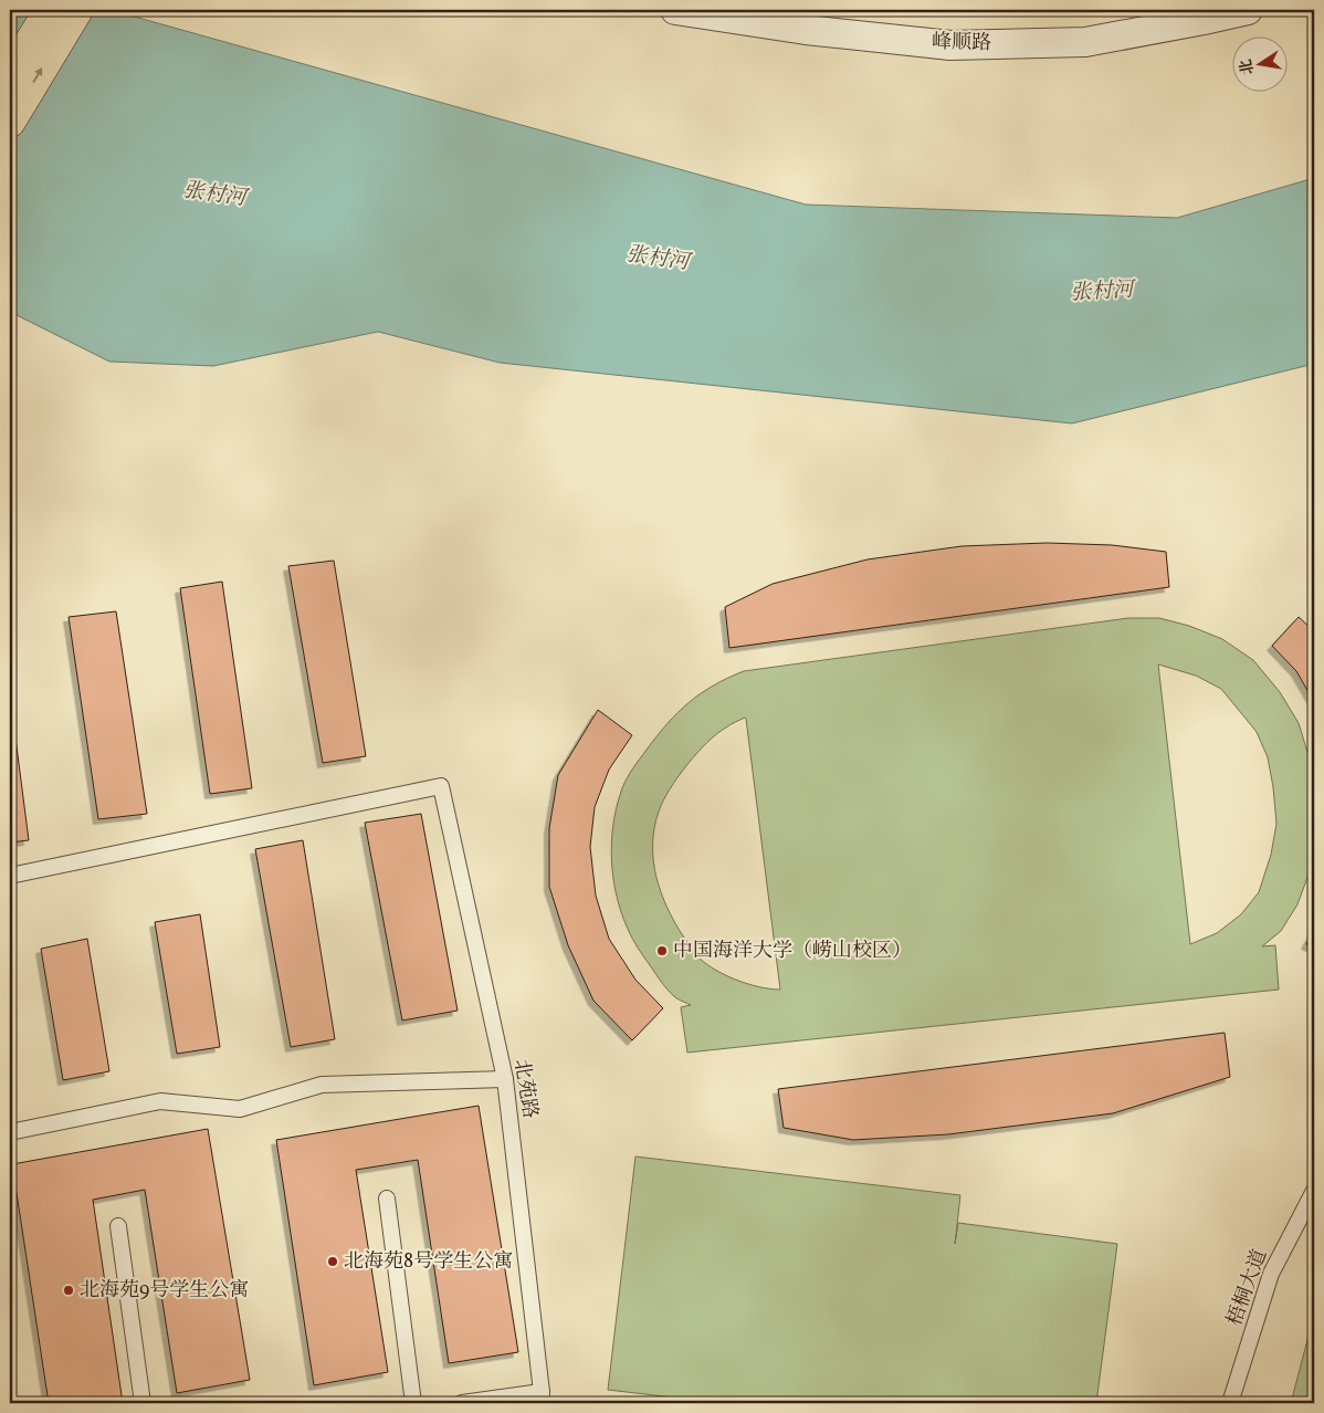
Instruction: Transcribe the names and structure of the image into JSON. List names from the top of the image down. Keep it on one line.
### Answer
{"streets":{"street":["峰顺路"],"lane":["北苑路","梧桐大道"]},"water":["张村河"],"places":["中国海洋大学（崂山校区）","北海苑8号学生公寓","北海苑9号学生公寓"],"north":"left"}
